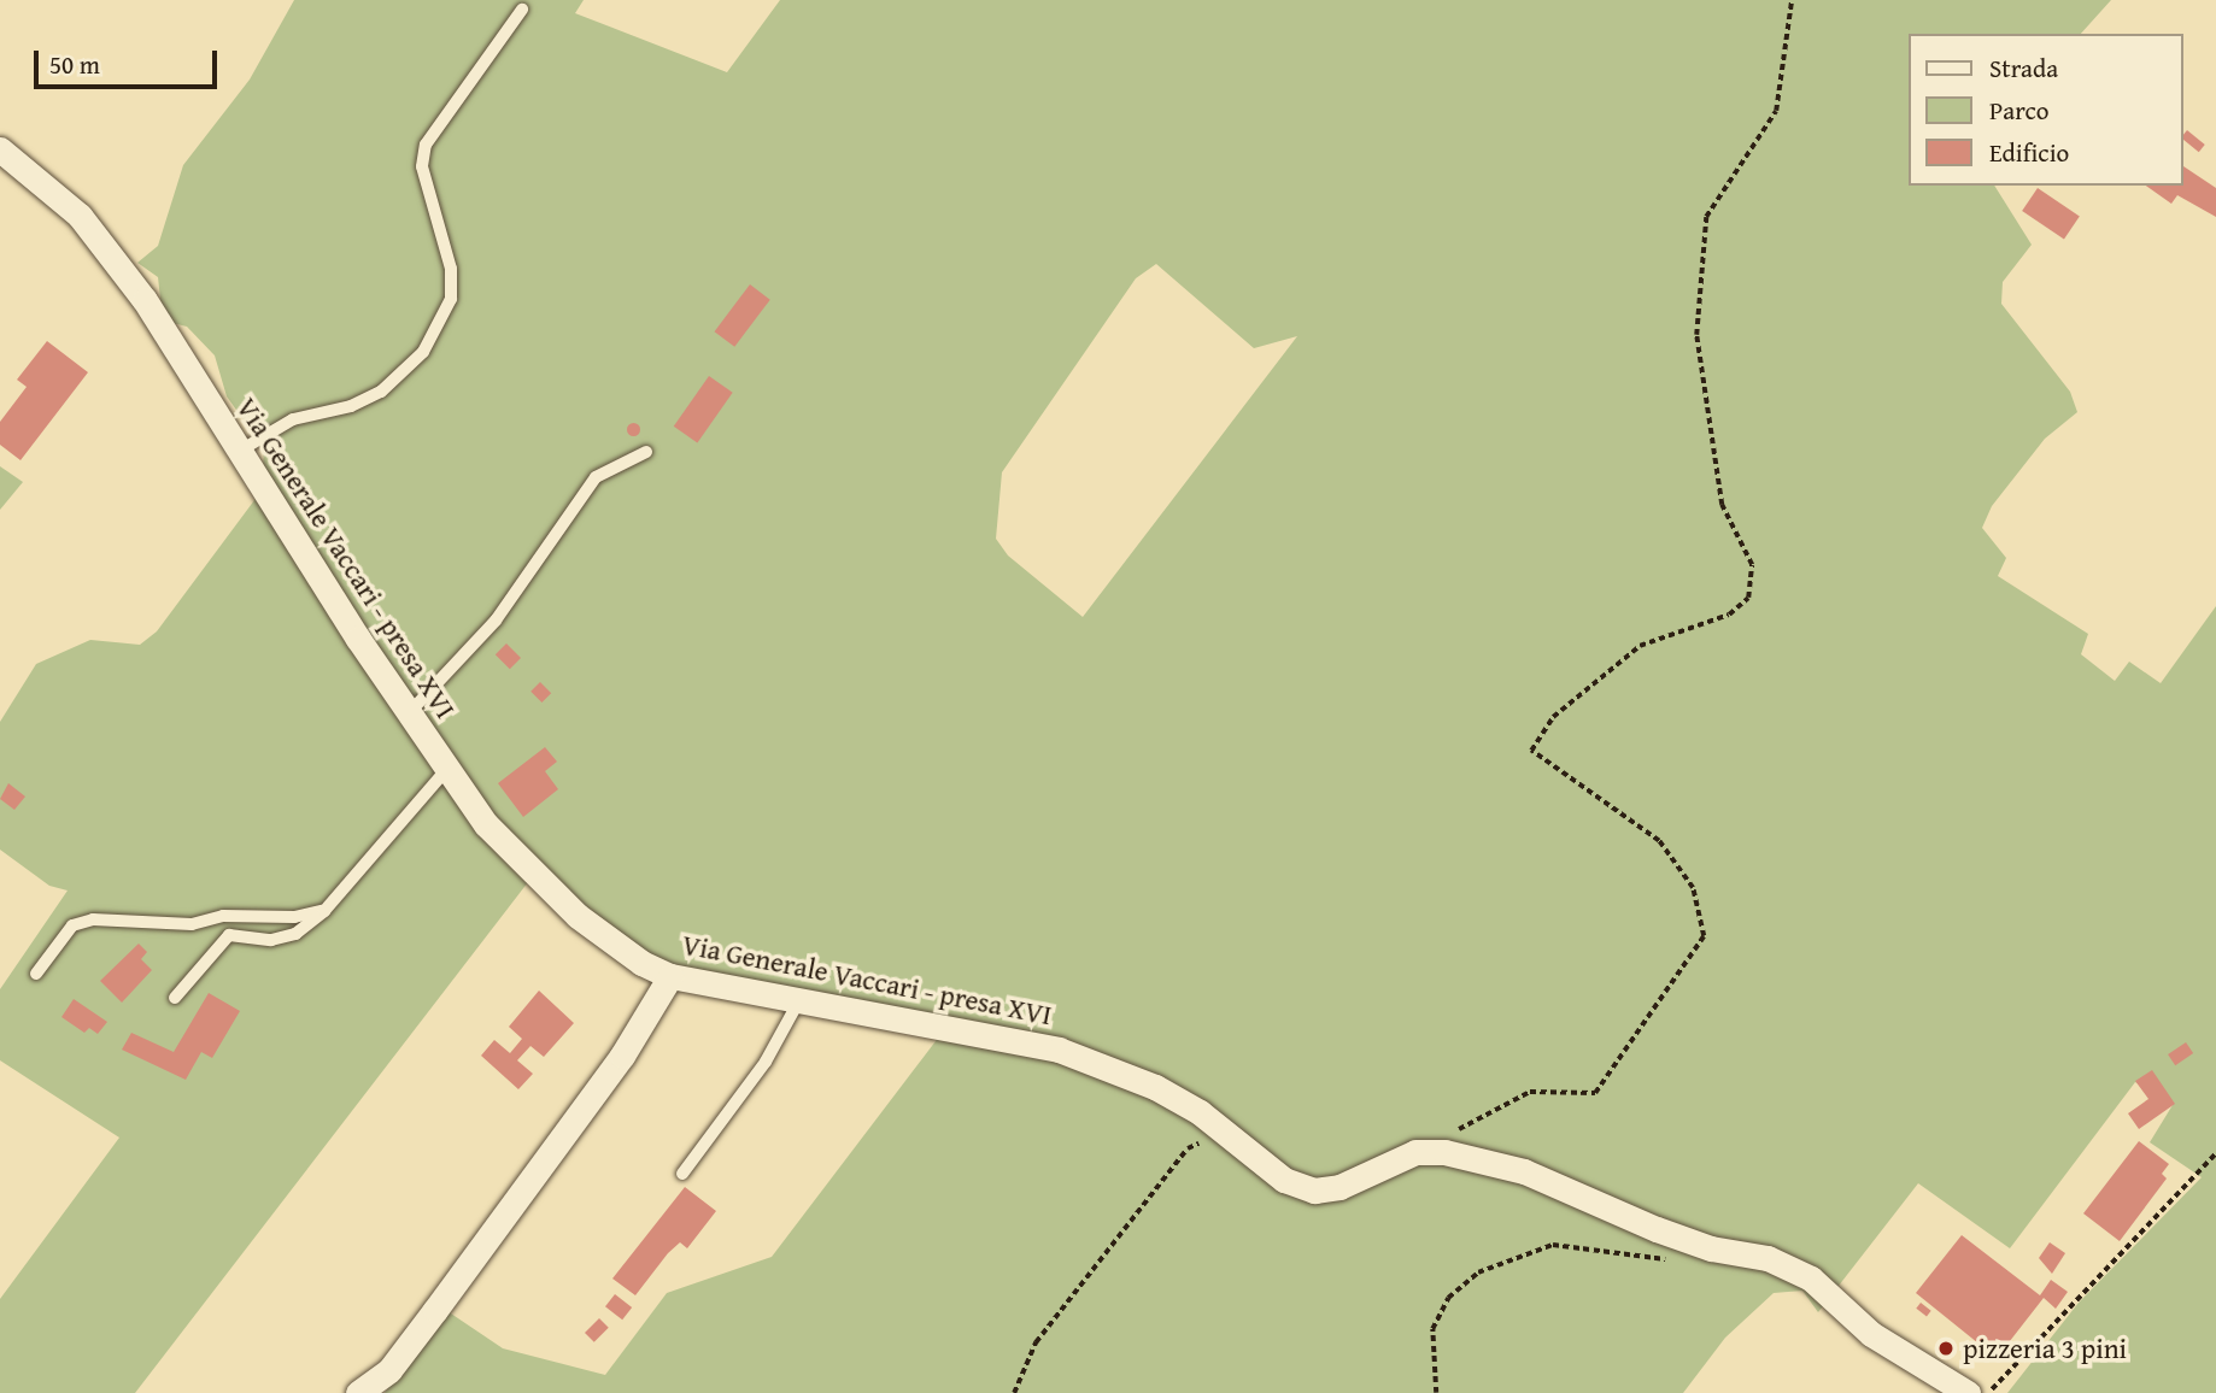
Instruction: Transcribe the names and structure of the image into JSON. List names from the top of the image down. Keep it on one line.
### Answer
{"streets":{"street":["Via Generale Vaccari - presa XVI"]},"places":["pizzeria 3 pini"],"legend":["Strada","Parco","Edificio"],"scale_bar":"50 m"}
